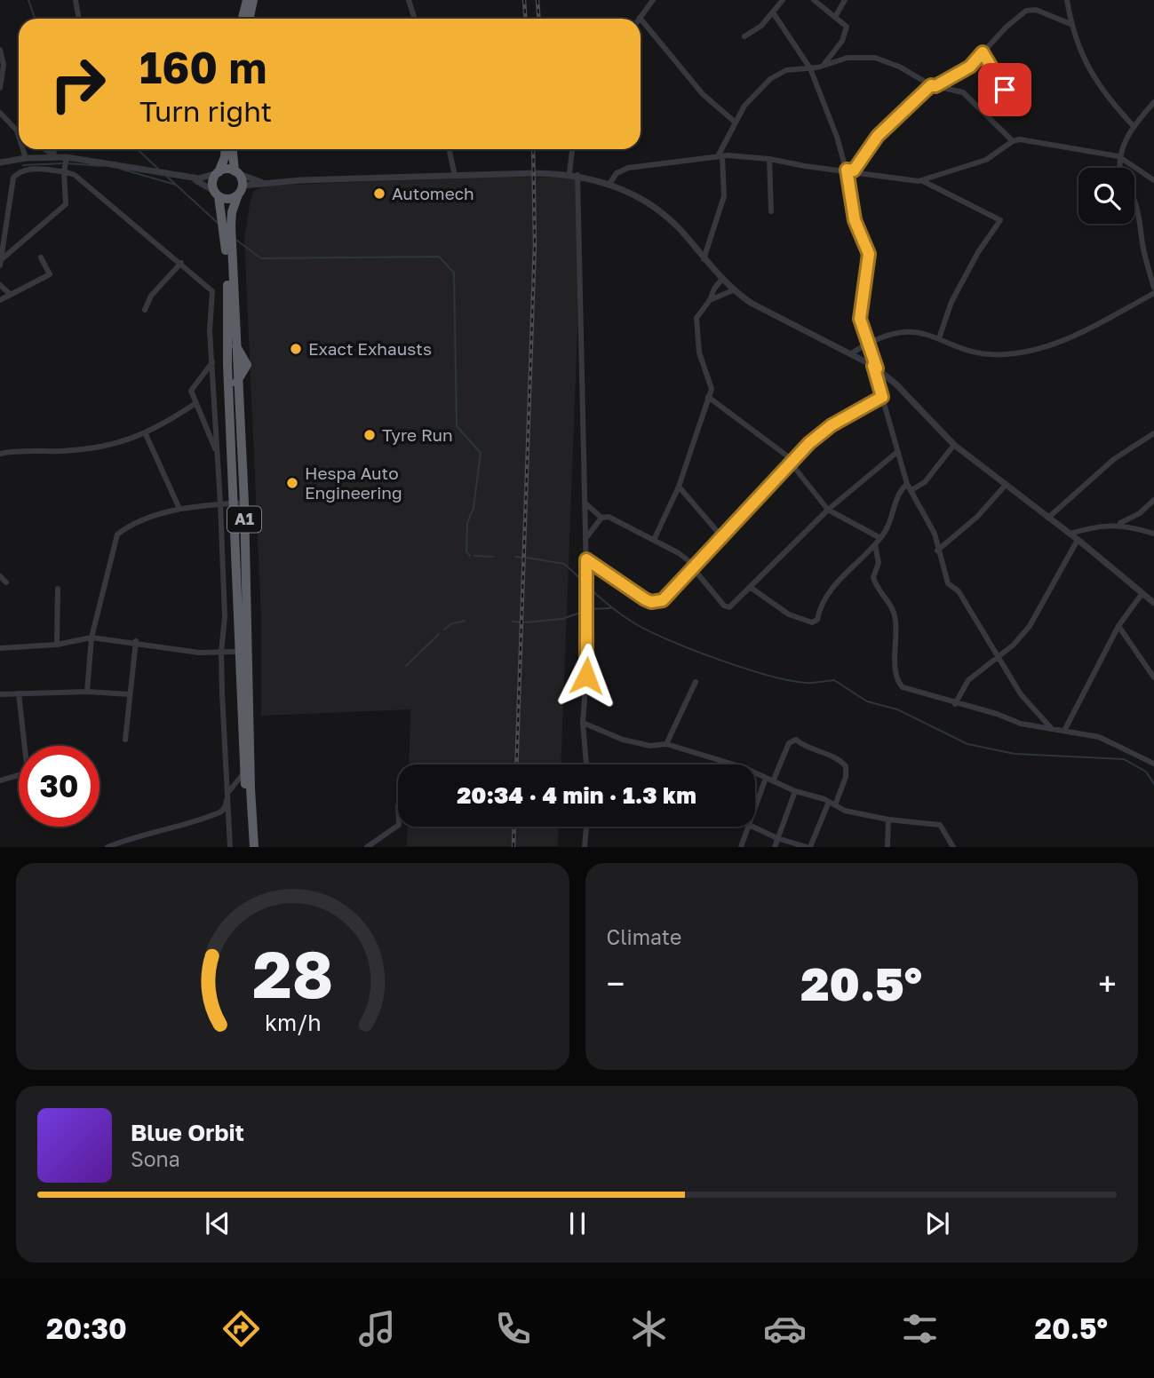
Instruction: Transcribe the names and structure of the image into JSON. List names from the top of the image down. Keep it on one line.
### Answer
{"streets":{"highway":["A1"]},"places":["Automech","Exact Exhausts","Tyre Run","Hespa Auto Engineering"],"page":{"turn":["160 m","Turn right"],"limit":"30","trip":"20:34 · 4 min · 1.3 km","tile":"Climate","heat":["−","20.5°","+"],"song":["Blue Orbit","Sona"],"tabs":["20:30","20.5°"],"gauge":["28","km/h"]}}
